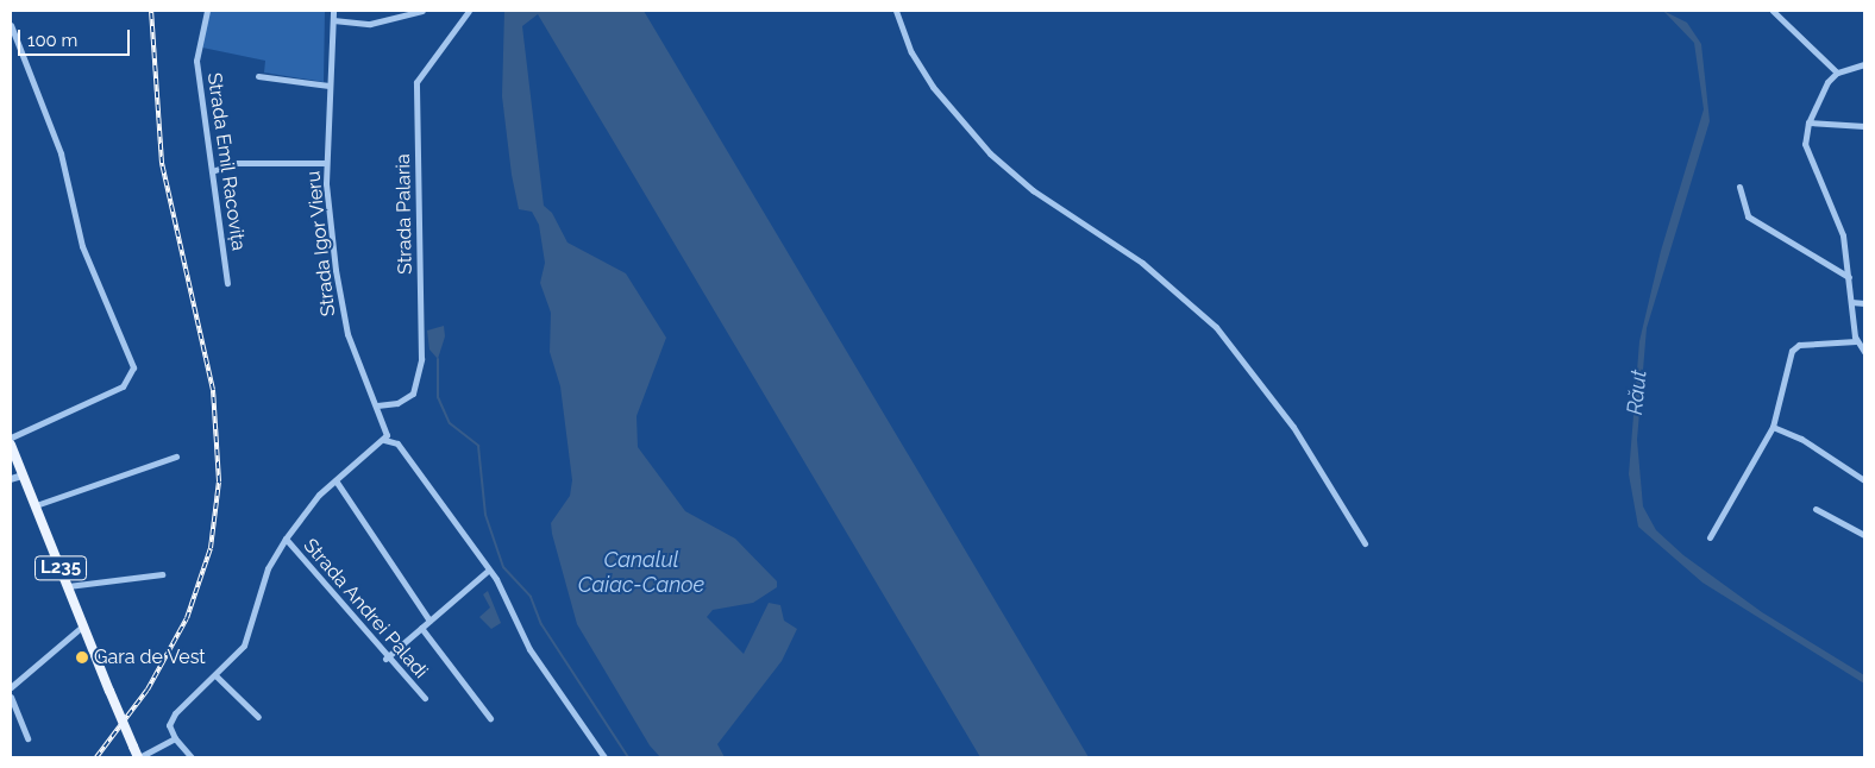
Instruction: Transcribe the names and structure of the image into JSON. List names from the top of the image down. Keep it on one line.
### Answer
{"streets":{"main road":["L235"],"street":["Strada Emil Racovița","Strada Palaria","Strada Igor Vieru","Strada Andrei Paladi"]},"crossings":[["Strada Palaria","Strada Igor Vieru"]],"water":["Răut","Canalul Caiac-Canoe"],"places":["Gara de Vest"],"scale_bar":"100 m"}
